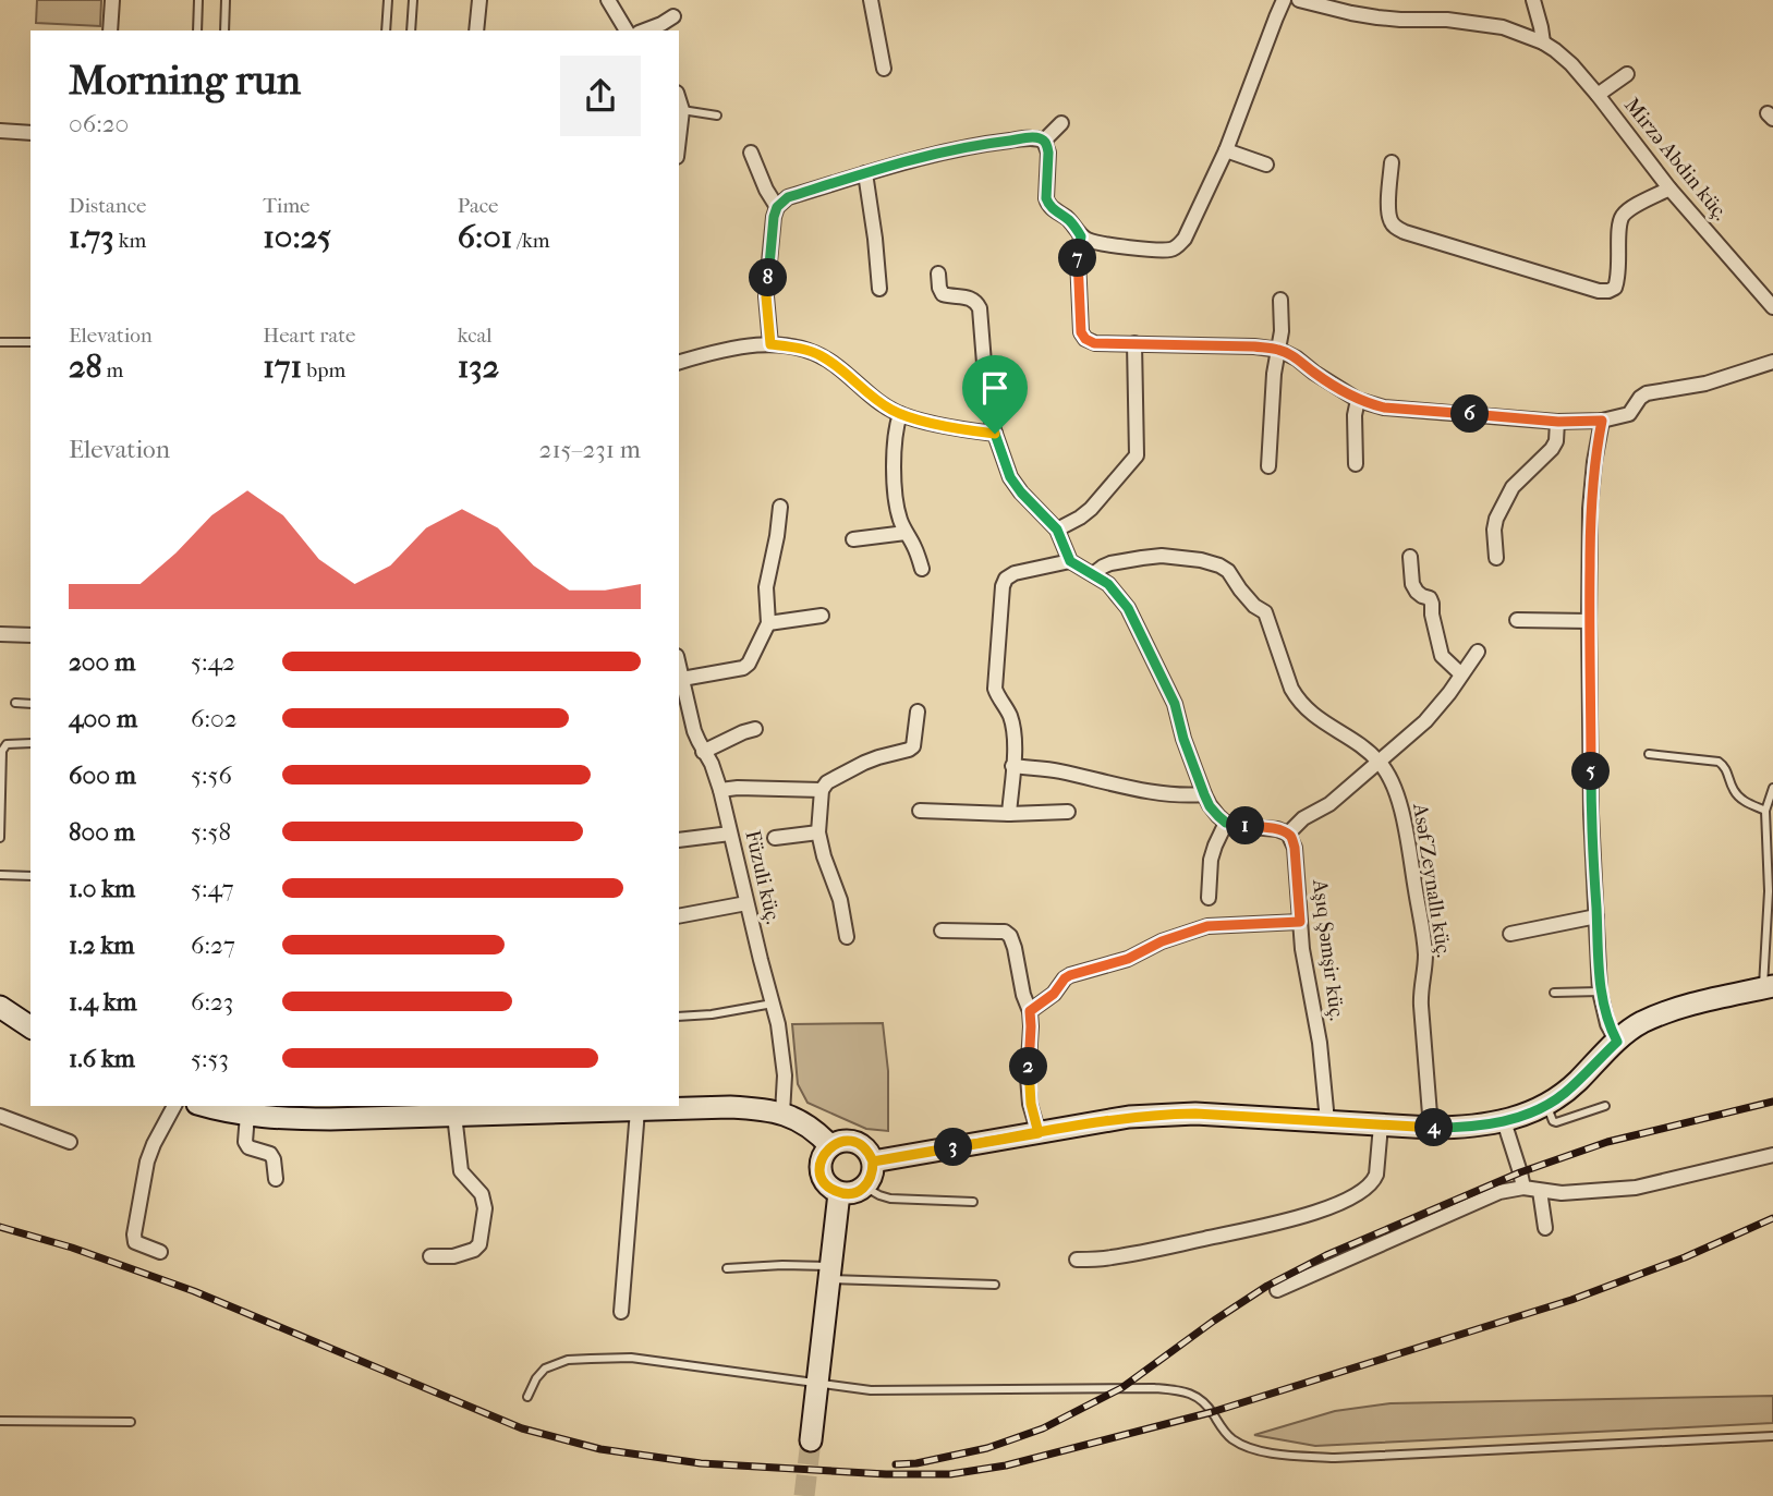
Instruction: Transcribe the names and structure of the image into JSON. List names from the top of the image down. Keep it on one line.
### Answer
{"streets":{"street":["Mirzə Abdin küç.","Füzuli küç.","Asəf Zeynallı küç.","Aşıq Şəmşir küç."]},"page":{"heading":["Morning run","06:20"],"stats":[["Distance","1.73 km"],["Time","10:25"],["Pace","6:01 /km"],["Elevation","28 m"],["Heart rate","171 bpm"],["kcal","132"]],"pins":["7","8","6","5","1","2","4","3"],"chart":["Elevation","215–231 m"],"list":[{"name":"200 m","note":"5:42"},{"name":"400 m","note":"6:02"},{"name":"600 m","note":"5:56"},{"name":"800 m","note":"5:58"},{"name":"1.0 km","note":"5:47"},{"name":"1.2 km","note":"6:27"},{"name":"1.4 km","note":"6:23"},{"name":"1.6 km","note":"5:53"}]}}
